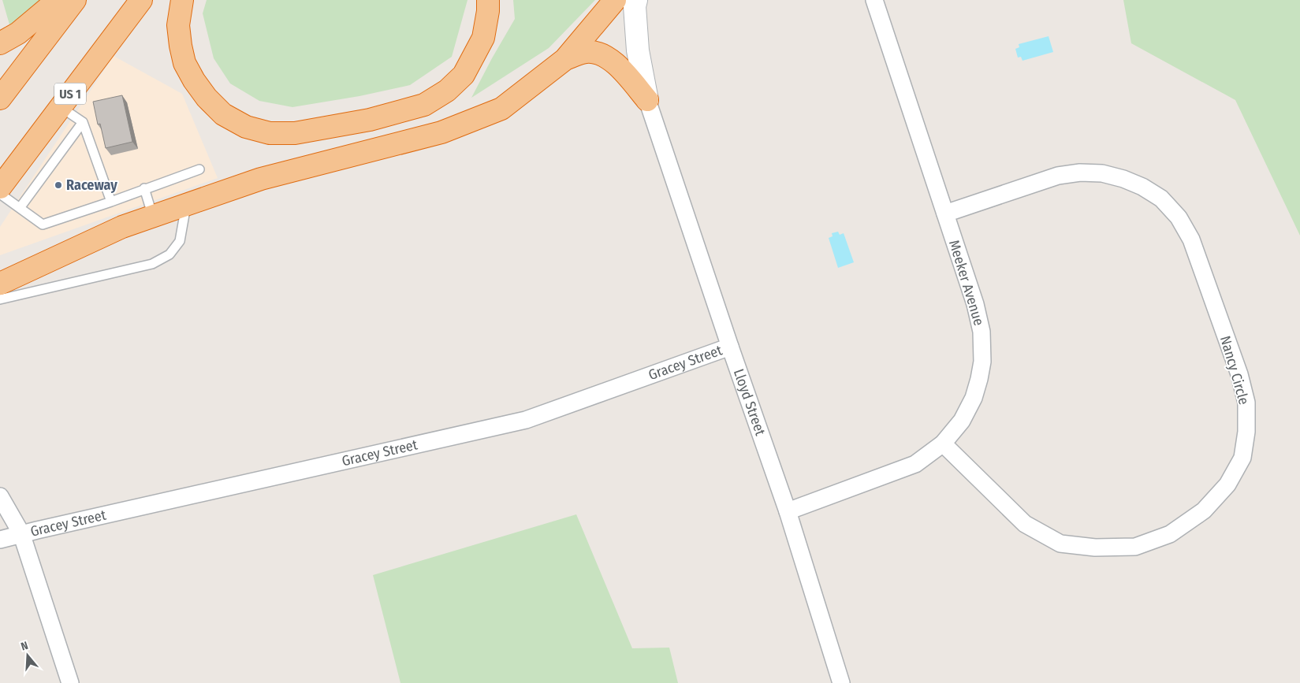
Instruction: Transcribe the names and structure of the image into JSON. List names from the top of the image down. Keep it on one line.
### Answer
{"streets":{"highway":["US 1"],"street":["Meeker Avenue","Gracey Street","Nancy Circle","Lloyd Street"]},"crossings":[["Meeker Avenue","Nancy Circle"],["Meeker Avenue","Lloyd Street"],["Gracey Street","Lloyd Street"]],"places":["Raceway"],"north":"top"}
